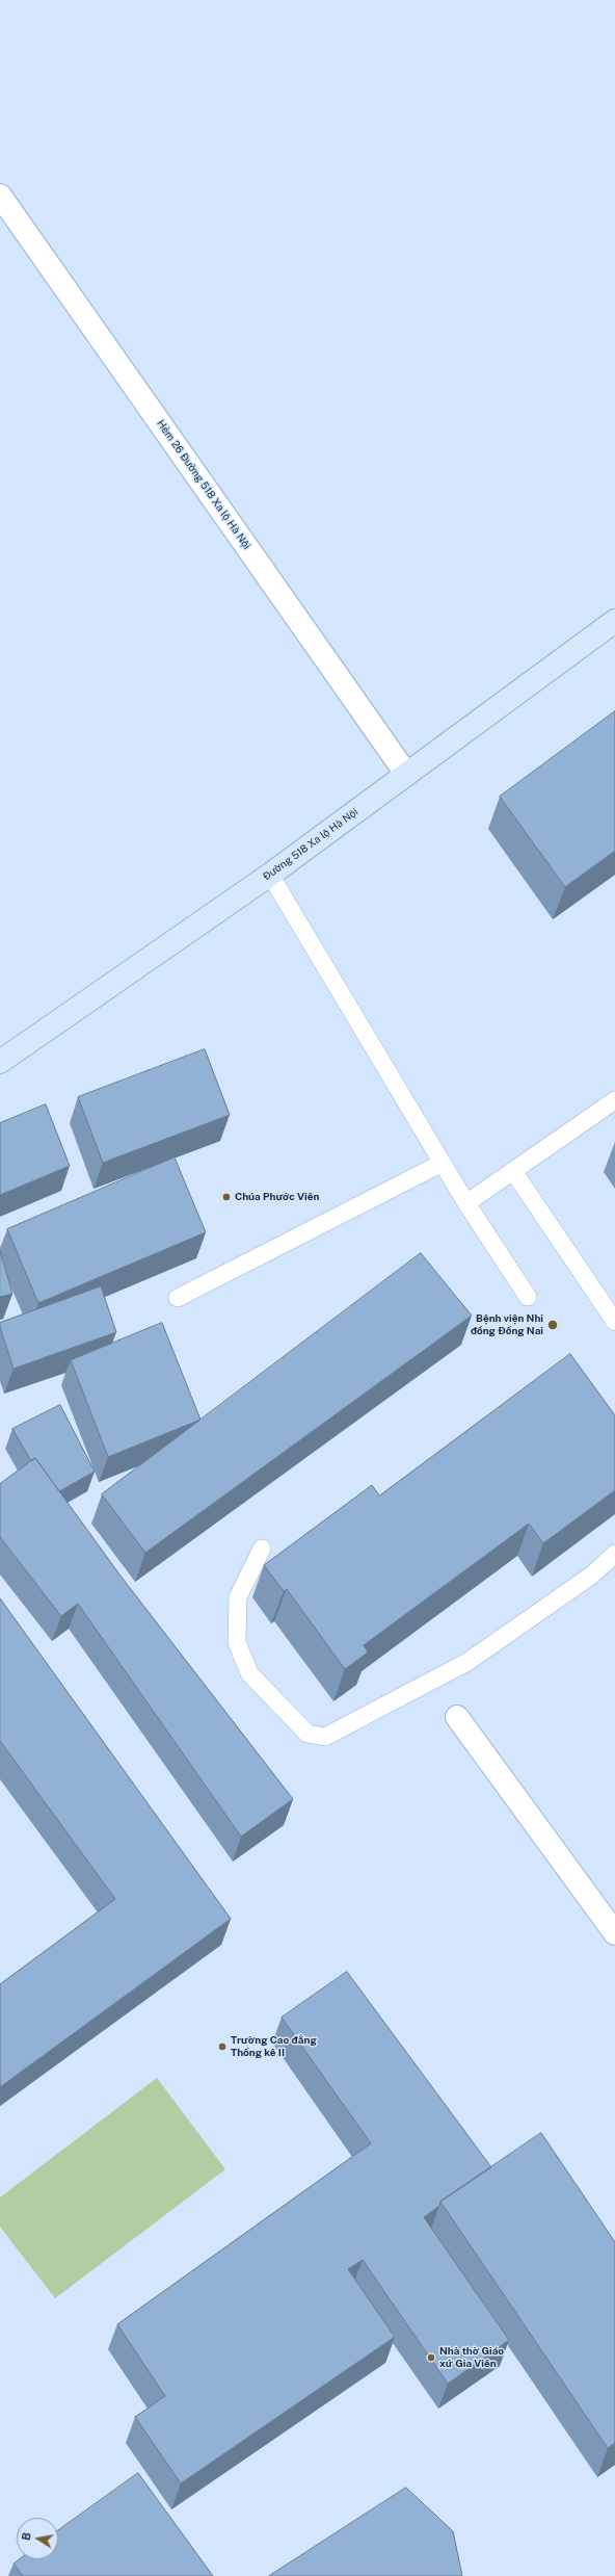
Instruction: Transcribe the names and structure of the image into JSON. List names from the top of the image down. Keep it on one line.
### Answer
{"streets":{"street":["Hẻm 26 Đường 518 Xa lộ Hà Nội","Đường 518 Xa lộ Hà Nội"]},"crossings":[["Hẻm 26 Đường 518 Xa lộ Hà Nội","Đường 518 Xa lộ Hà Nội"]],"places":["Chúa Phước Viên","Bệnh viện Nhi đồng Đồng Nai","Trường Cao đẳng Thống kê II","Nhà thờ Giáo xứ Gia Viên"],"north":"left"}
